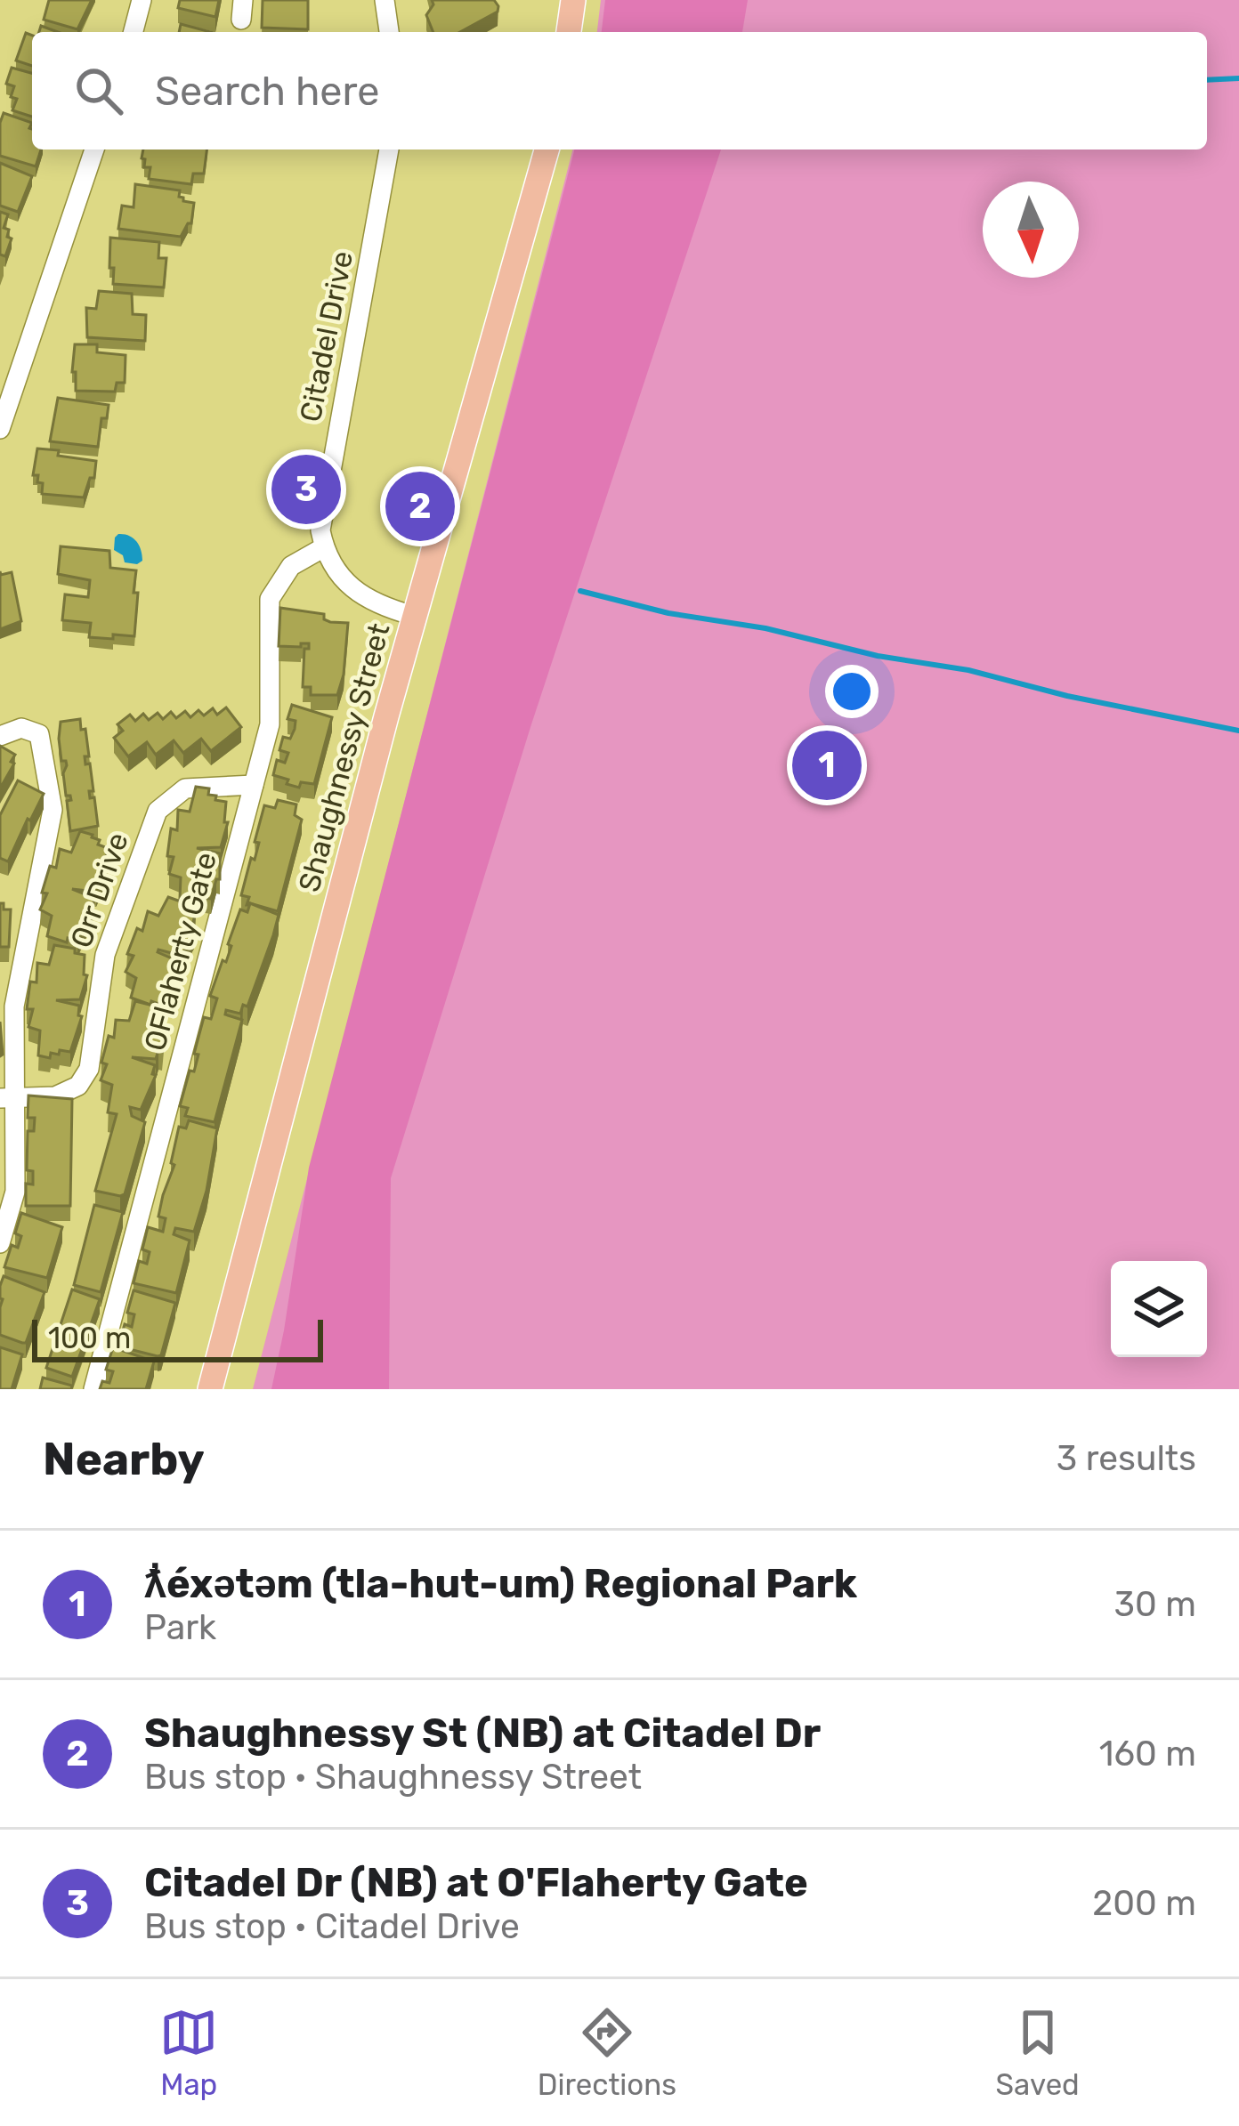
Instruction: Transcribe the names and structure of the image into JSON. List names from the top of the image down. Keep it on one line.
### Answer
{"streets":{"main road":["Shaughnessy Street"],"street":["Citadel Drive","Orr Drive","OFlaherty Gate"]},"crossings":[["Citadel Drive","OFlaherty Gate"],["Orr Drive","OFlaherty Gate"]],"scale_bar":"100 m","north":"bottom","page":{"search":"Search here","pins":["3","2","1"],"scale":"100 m","heading":["Nearby","3 results"],"list":[{"mark":"1","name":"ƛ̓éxətəm (tla-hut-um) Regional Park","note":"Park","value":"30 m"},{"mark":"2","name":"Shaughnessy St (NB) at Citadel Dr","note":"Bus stop · Shaughnessy Street","value":"160 m"},{"mark":"3","name":"Citadel Dr (NB) at O'Flaherty Gate","note":"Bus stop · Citadel Drive","value":"200 m"}],"nav":["Map","Directions","Saved"]}}
